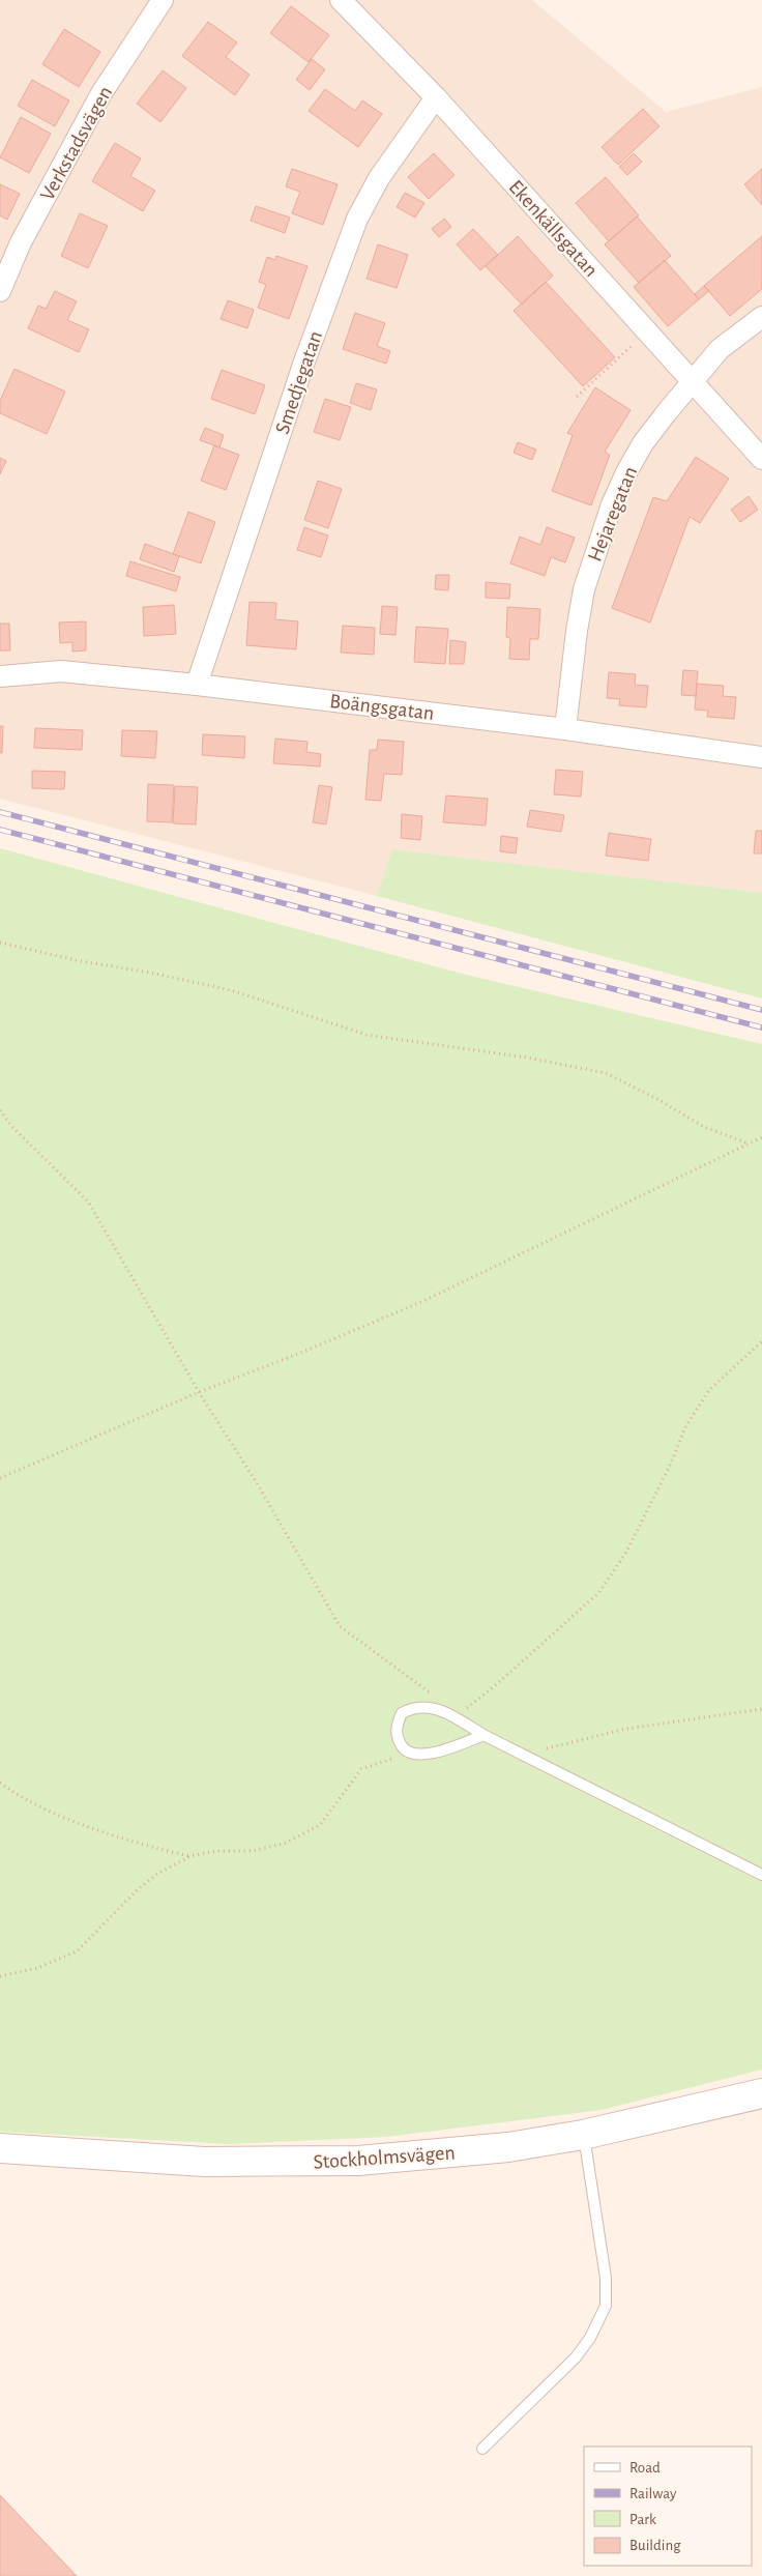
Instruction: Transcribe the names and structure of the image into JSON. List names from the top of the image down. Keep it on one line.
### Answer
{"streets":{"main road":["Stockholmsvägen"],"street":["Verkstadsvägen","Ekenkällsgatan","Smedjegatan","Hejaregatan","Boängsgatan"]},"crossings":[["Ekenkällsgatan","Smedjegatan"],["Ekenkällsgatan","Hejaregatan"],["Smedjegatan","Boängsgatan"],["Hejaregatan","Boängsgatan"]],"legend":["Road","Railway","Park","Building"]}
